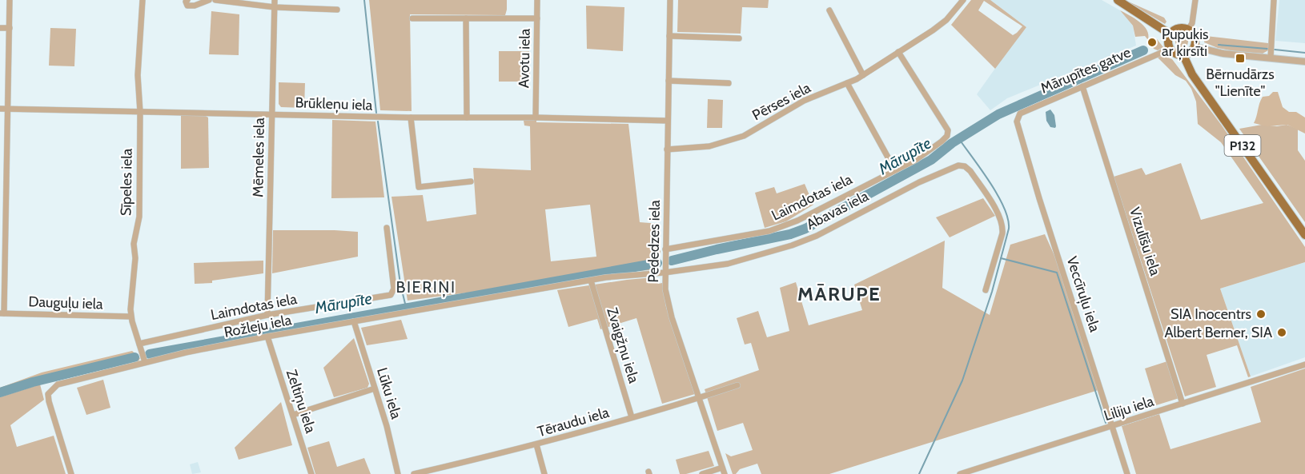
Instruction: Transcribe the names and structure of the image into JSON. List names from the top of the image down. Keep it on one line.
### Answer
{"streets":{"main road":["P132"],"street":["Avotu iela","Mārupītes gatve","Pērses iela","Brūkleņu iela","Mēmeles iela","Sīpeles iela","Laimdotas iela","Abavas iela","Pededzes iela","Vizulīšu iela","Veccīruļu iela","Dauguļu iela","Rožleju iela","Zvaigžņu iela","Lūku iela","Zeltiņu iela","Liliju iela","Tēraudu iela"]},"crossings":[["Avotu iela","Brūkleņu iela"],["Mārupītes gatve","P132"],["Mārupītes gatve","Vizulīšu iela"],["Mārupītes gatve","Veccīruļu iela"],["Pērses iela","Pededzes iela"],["Brūkleņu iela","Mēmeles iela"],["Brūkleņu iela","Sīpeles iela"],["Brūkleņu iela","Pededzes iela"],["Mēmeles iela","Laimdotas iela"],["Sīpeles iela","Laimdotas iela"],["Sīpeles iela","Dauguļu iela"],["Sīpeles iela","Rožleju iela"],["Laimdotas iela","Pededzes iela"],["Abavas iela","Pededzes iela"],["Abavas iela","Rožleju iela"],["Pededzes iela","Rožleju iela"],["Pededzes iela","Tēraudu iela"],["Vizulīšu iela","Liliju iela"],["Veccīruļu iela","Liliju iela"],["Rožleju iela","Zvaigžņu iela"],["Rožleju iela","Lūku iela"],["Rožleju iela","Zeltiņu iela"],["Zvaigžņu iela","Tēraudu iela"]],"districts":["BIERIŅI","MĀRUPE"],"water":["Mārupīte"],"places":{"other":["Pupuķis ar ķirsīti","SIA Inocentrs","Albert Berner, SIA"],"transit":["Bērnudārzs \"Lienīte\""]}}
